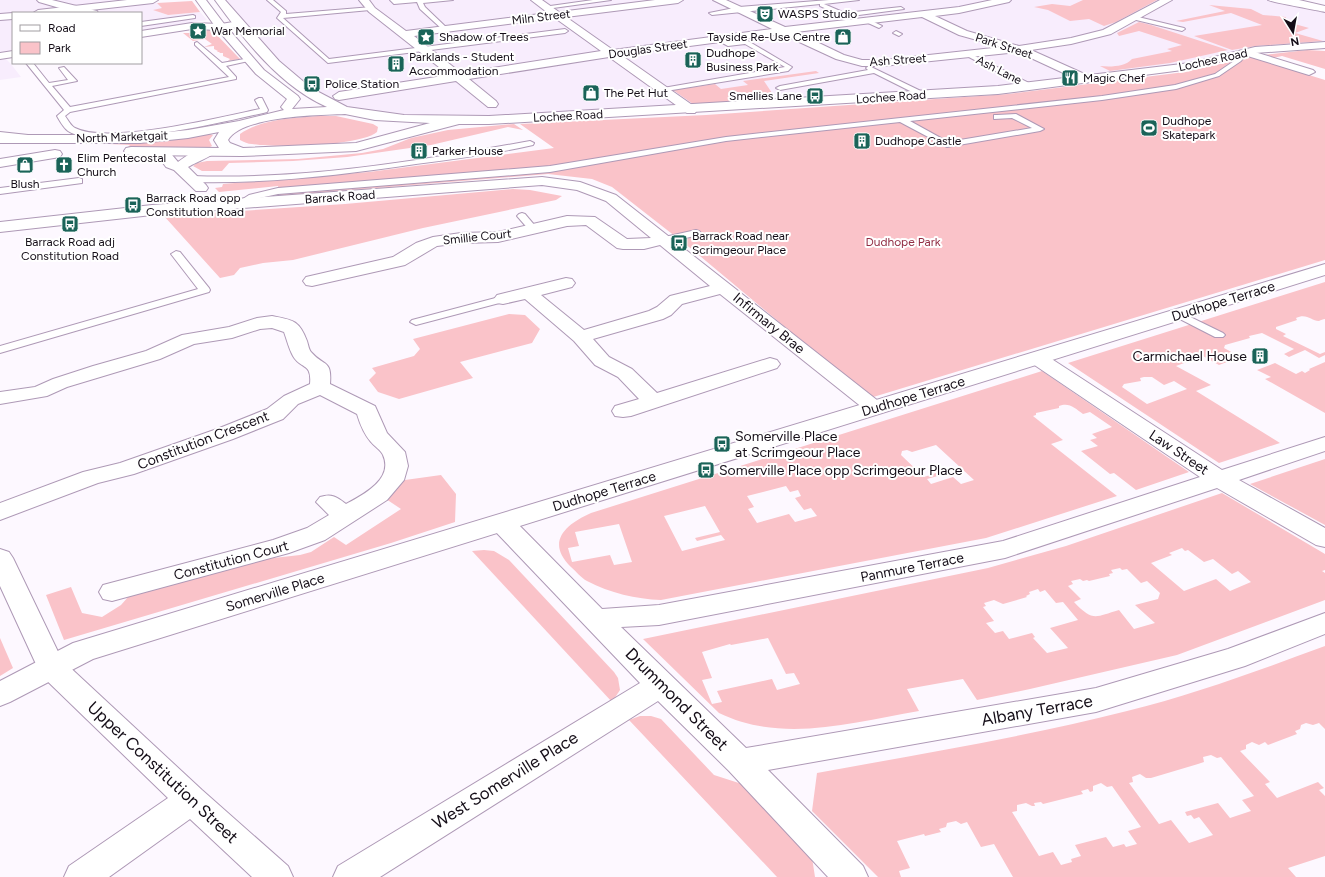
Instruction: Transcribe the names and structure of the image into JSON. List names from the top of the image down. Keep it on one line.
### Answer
{"streets":{"street":["Miln Street","Park Street","Douglas Street","Ash Street","Lochee Road","North Marketgait","Barrack Road","Smillie Court","Dudhope Terrace","Infirmary Brae","Constitution Crescent","Law Street","Constitution Court","Panmure Terrace","Somerville Place","Drummond Street","Albany Terrace","Upper Constitution Street","West Somerville Place"],"lane":["Ash Lane"]},"crossings":[["Park Street","Douglas Street"],["Park Street","Ash Street"],["Park Street","Lochee Road"],["Douglas Street","Ash Street"],["Ash Street","Ash Lane"],["Lochee Road","Ash Lane"],["Lochee Road","North Marketgait"],["Barrack Road","Smillie Court"],["Barrack Road","Infirmary Brae"],["Smillie Court","Infirmary Brae"],["Dudhope Terrace","Infirmary Brae"],["Dudhope Terrace","Law Street"],["Dudhope Terrace","Somerville Place"],["Dudhope Terrace","Drummond Street"],["Constitution Crescent","Constitution Court"],["Law Street","Panmure Terrace"],["Panmure Terrace","Drummond Street"],["Somerville Place","Drummond Street"],["Somerville Place","Upper Constitution Street"],["Drummond Street","Albany Terrace"],["Drummond Street","West Somerville Place"]],"parks":["Dudhope Park"],"places":{"theatre":["WASPS Studio"],"place":["War Memorial","Shadow of Trees"],"shop":["Tayside Re-Use Centre","The Pet Hut","Blush"],"building":["Dudhope Business Park","Parklands - Student Accommodation","Dudhope Castle","Parker House","Carmichael House"],"restaurant":["Magic Chef"],"bus stop":["Police Station","Smellies Lane","Barrack Road opp Constitution Road","Barrack Road adj Constitution Road","Barrack Road near Scrimgeour Place","Somerville Place at Scrimgeour Place","Somerville Place opp Scrimgeour Place"],"sports":["Dudhope Skatepark"],"church":["Elim Pentecostal Church"]},"legend":["Road","Park"],"north":"bottom"}
